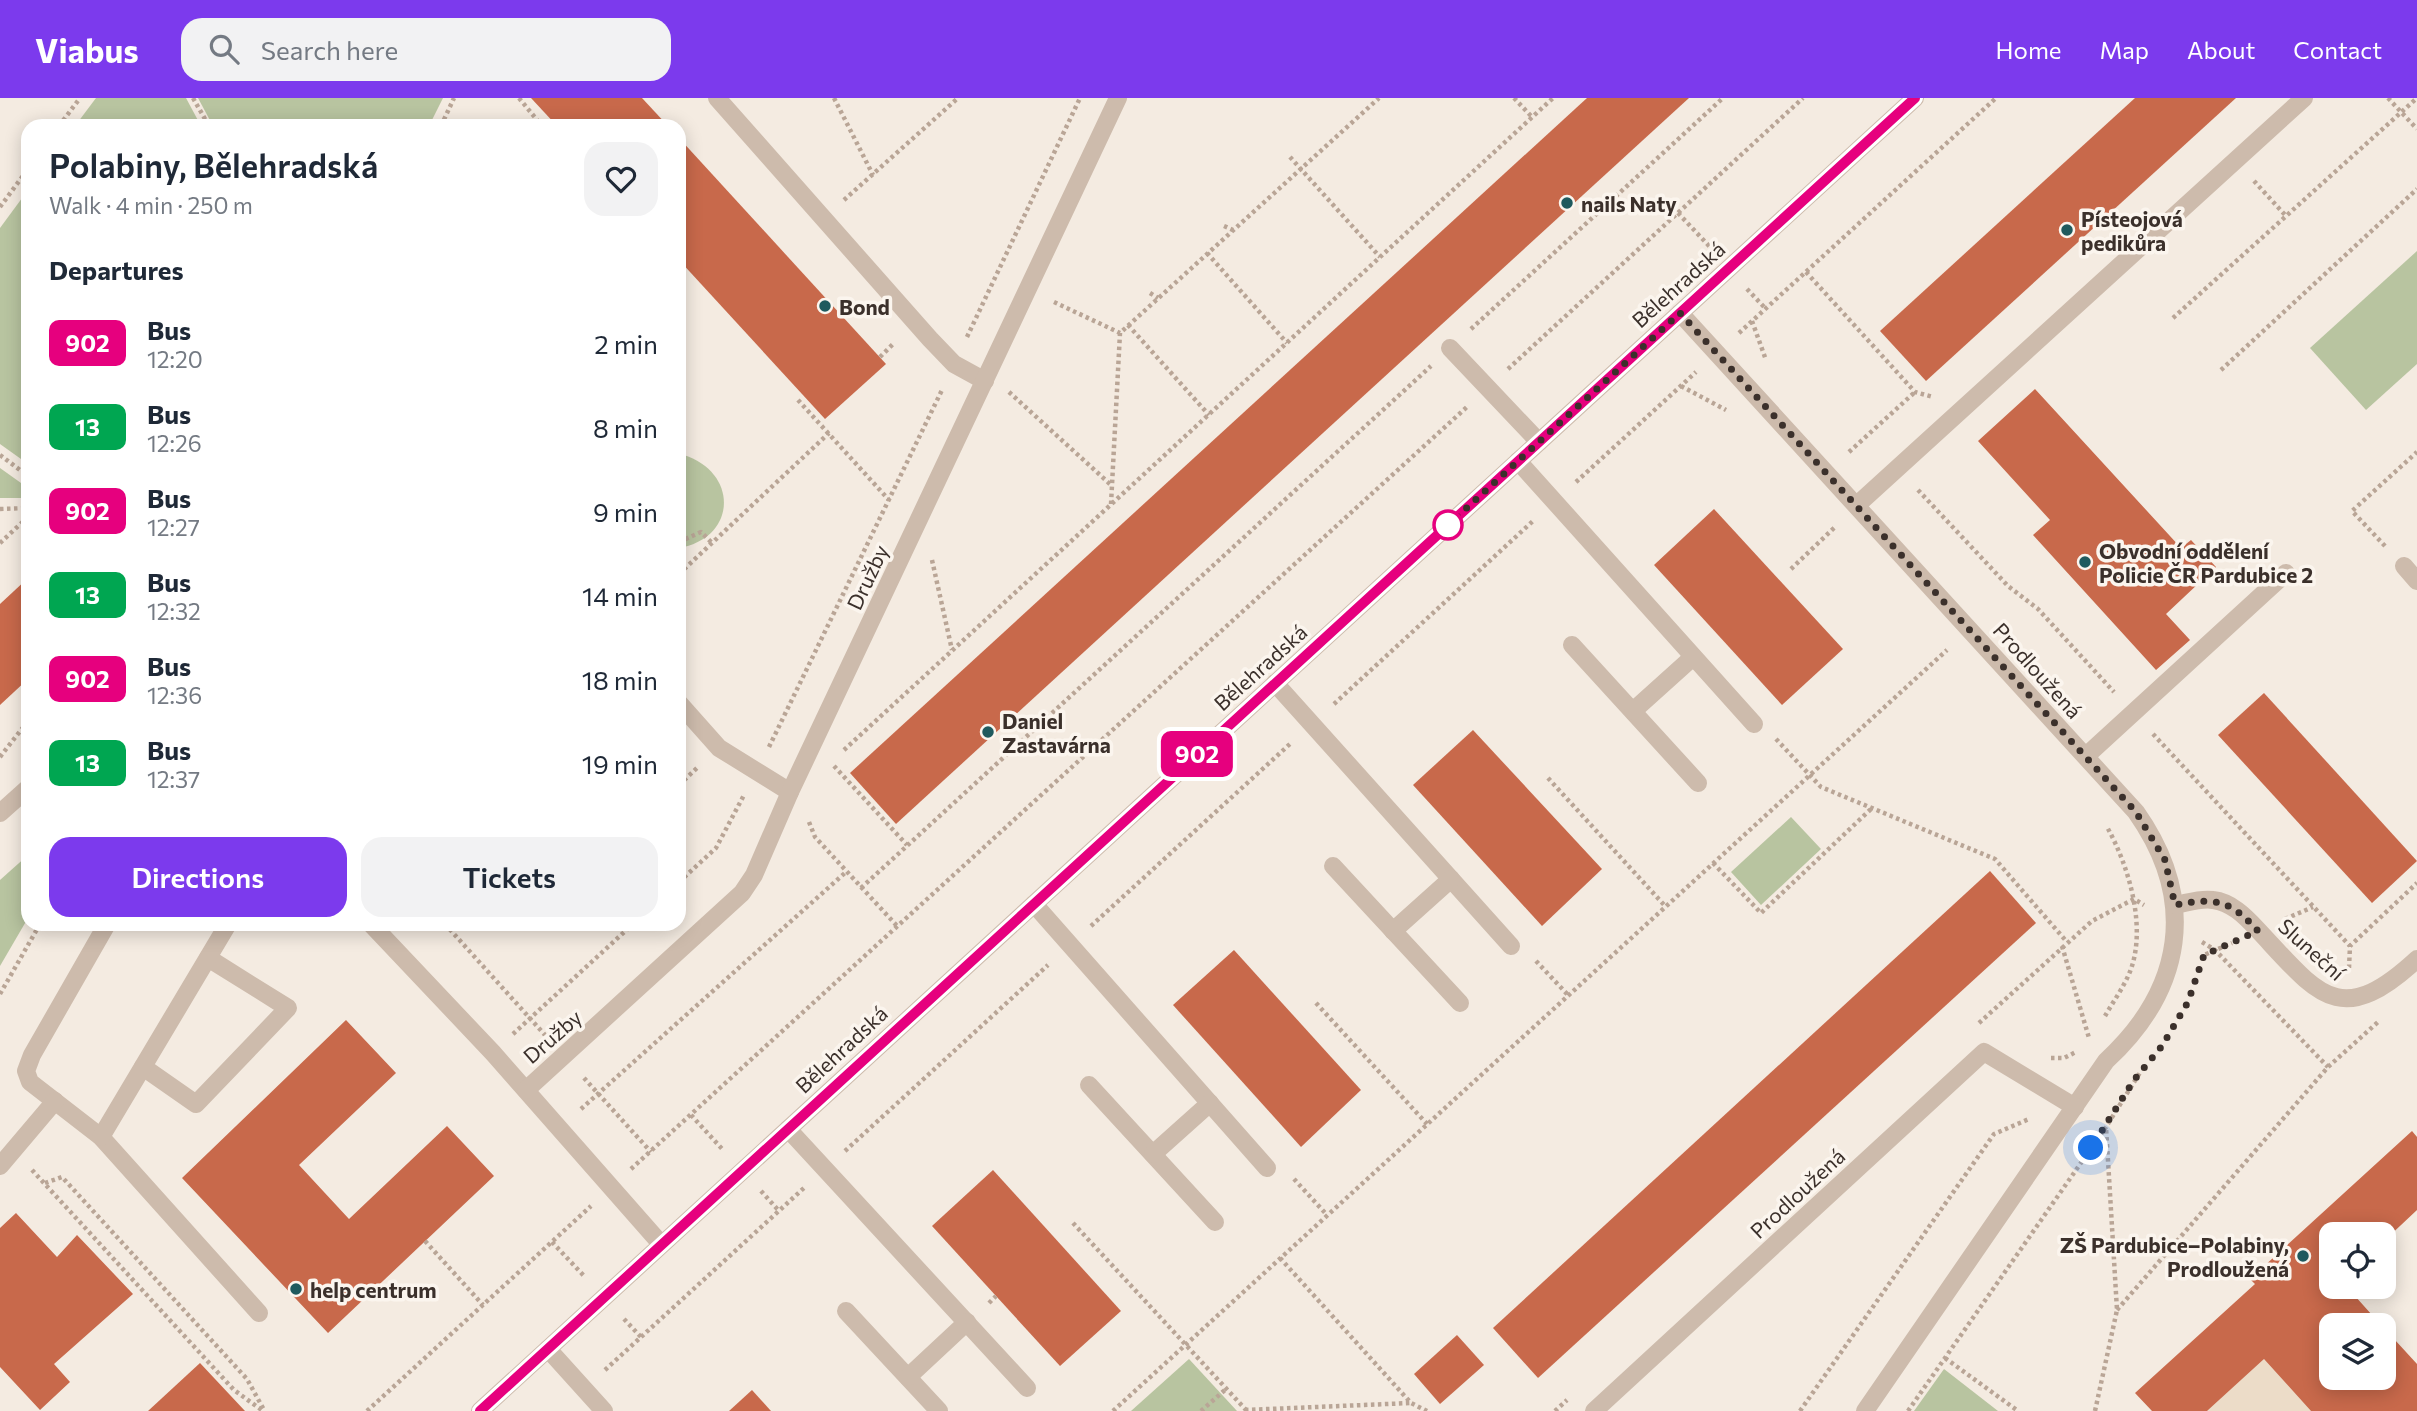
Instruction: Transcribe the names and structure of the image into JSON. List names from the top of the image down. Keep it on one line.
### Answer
{"streets":{"street":["Bělehradská","Družby","Prodloužená","Sluneční"]},"crossings":[["Bělehradská","Družby"],["Bělehradská","Prodloužená"],["Prodloužená","Sluneční"]],"places":["nails Naty","Písteojová pedikůra","Bond","Obvodní oddělení Policie ČR Pardubice 2","Daniel Zastavárna","ZŠ Pardubice–Polabiny, Prodloužená","help centrum"],"lines":["bus line 902"],"page":{"header":"Viabus","search":"Search here","nav":["Home","Map","About","Contact"],"on_map":"902","heading":[["Polabiny, Bělehradská","Walk · 4 min · 250 m"],"Departures"],"list":[{"mark":"902","name":"Bus","note":"12:20","value":"2 min"},{"mark":"13","name":"Bus","note":"12:26","value":"8 min"},{"mark":"902","name":"Bus","note":"12:27","value":"9 min"},{"mark":"13","name":"Bus","note":"12:32","value":"14 min"},{"mark":"902","name":"Bus","note":"12:36","value":"18 min"},{"mark":"13","name":"Bus","note":"12:37","value":"19 min"}],"buttons":["Directions","Tickets"]}}
